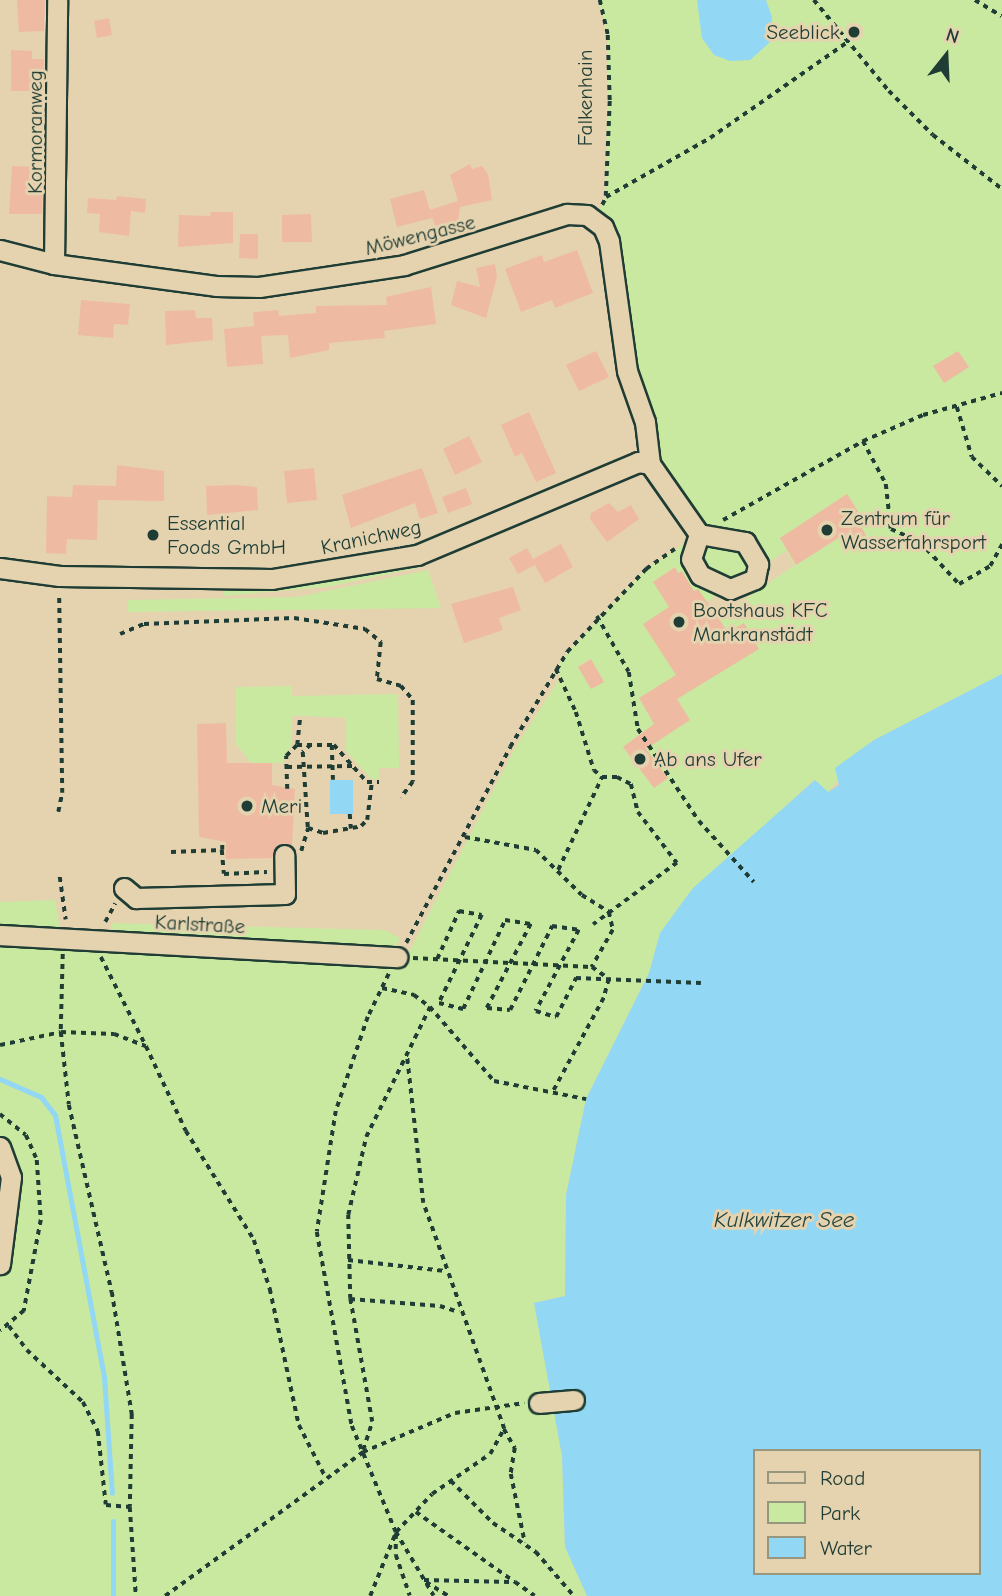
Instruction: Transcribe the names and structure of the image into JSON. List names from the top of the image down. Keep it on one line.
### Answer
{"streets":{"street":["Kormoranweg","Möwengasse","Kranichweg","Karlstraße"],"path":["Falkenhain"]},"crossings":[["Kormoranweg","Möwengasse"]],"water":["Kulkwitzer See"],"places":["Seeblick","Zentrum für Wasserfahrsport","Essential Foods GmbH","Bootshaus KFC Markranstädt","Ab ans Ufer","Meri"],"legend":["Road","Park","Water"],"north":"top"}
